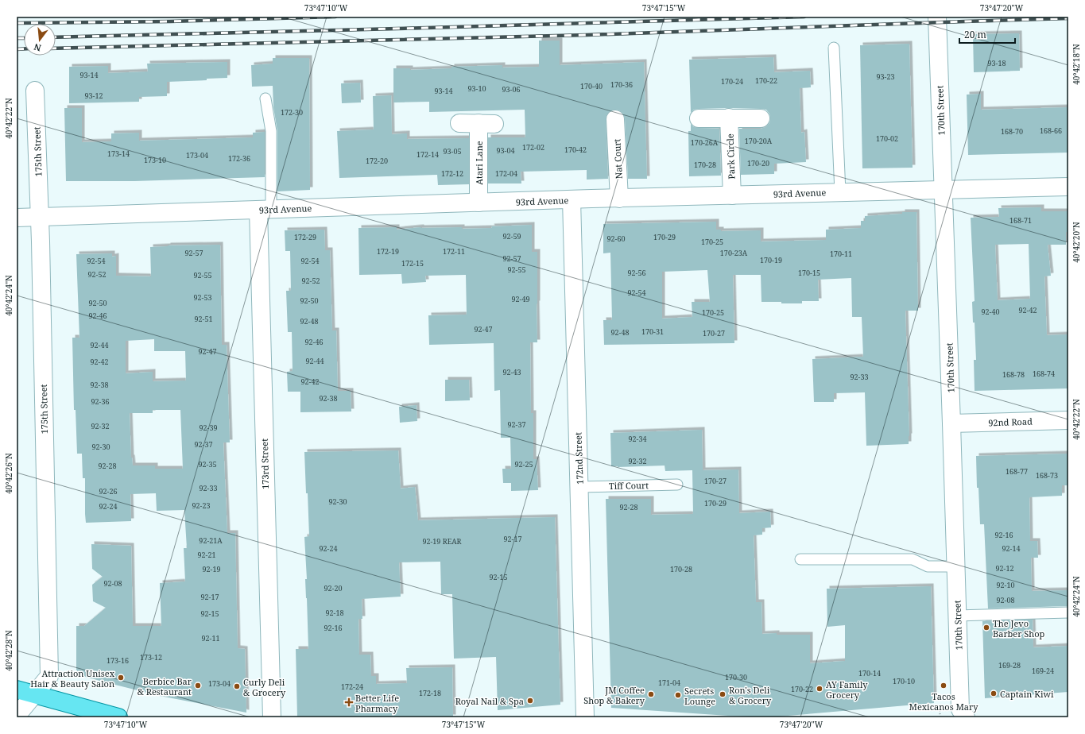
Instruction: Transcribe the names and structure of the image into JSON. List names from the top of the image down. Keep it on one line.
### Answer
{"streets":{"street":["170th Street","175th Street","Park Circle","Nat Court","Atari Lane","93rd Avenue","92nd Road","172nd Street","173rd Street"],"lane":["Tiff Court"]},"crossings":[["170th Street","93rd Avenue"],["170th Street","92nd Road"],["175th Street","93rd Avenue"],["Park Circle","93rd Avenue"],["Nat Court","93rd Avenue"],["Atari Lane","93rd Avenue"],["93rd Avenue","172nd Street"],["93rd Avenue","173rd Street"],["172nd Street","Tiff Court"]],"places":{"other":["The Jevo Barber Shop","Attraction Unisex Hair & Beauty Salon","Berbice Bar & Restaurant","Tacos Mexicanos Mary","Curly Deli & Grocery","AY Family Grocery","Captain Kiwi","JM Coffee Shop & Bakery","Ron's Deli & Grocery","Secrets Lounge","Royal Nail & Spa"],"health":["Better Life Pharmacy"]},"house_numbers":["93-18","93-14","93-23","170-22","170-24","170-36","170-40","93-10","93-06","93-14","93-12","172-30","168-66","168-70","170-02","170-20A","170-26A","172-02","170-42","93-04","93-05","173-14","172-14","173-04","172-36","173-10","172-20","170-20","170-28","172-12","172-04","168-71","92-59","172-29","170-29","92-60","170-25","172-19","172-11","92-57","170-23A","170-11","92-57","170-19","92-54","92-54","172-15","92-55","92-56","170-15","92-52","92-55","92-52","92-54","92-53","92-49","92-50","92-50","92-42","92-40","170-25","92-46","92-51","92-48","92-47","170-31","92-48","170-27","92-46","92-44","92-47","92-44","92-42","92-43","168-74","168-78","92-33","92-42","92-38","92-38","92-36","92-37","92-32","92-39","92-34","92-37","92-30","92-32","92-35","92-25","92-28","168-77","168-73","170-27","92-33","92-26","92-30","170-29","92-23","92-24","92-28","92-16","92-17","92-21A","92-19 REAR","92-24","92-14","92-21","92-12","92-19","170-28","92-15","92-08","92-10","92-20","92-17","92-08","92-18","92-15","92-16","92-11","173-12","173-16","169-28","169-24","170-14","170-30","170-10","171-04","173-04","172-24","170-22","172-18"],"scale_bar":"20 m","north":"bottom","coordinates":["73°47'10\"W","73°47'15\"W","73°47'20\"W","40°42'18\"N","40°42'22\"N","40°42'20\"N","40°42'24\"N","40°42'26\"N","40°42'28\"N"]}
